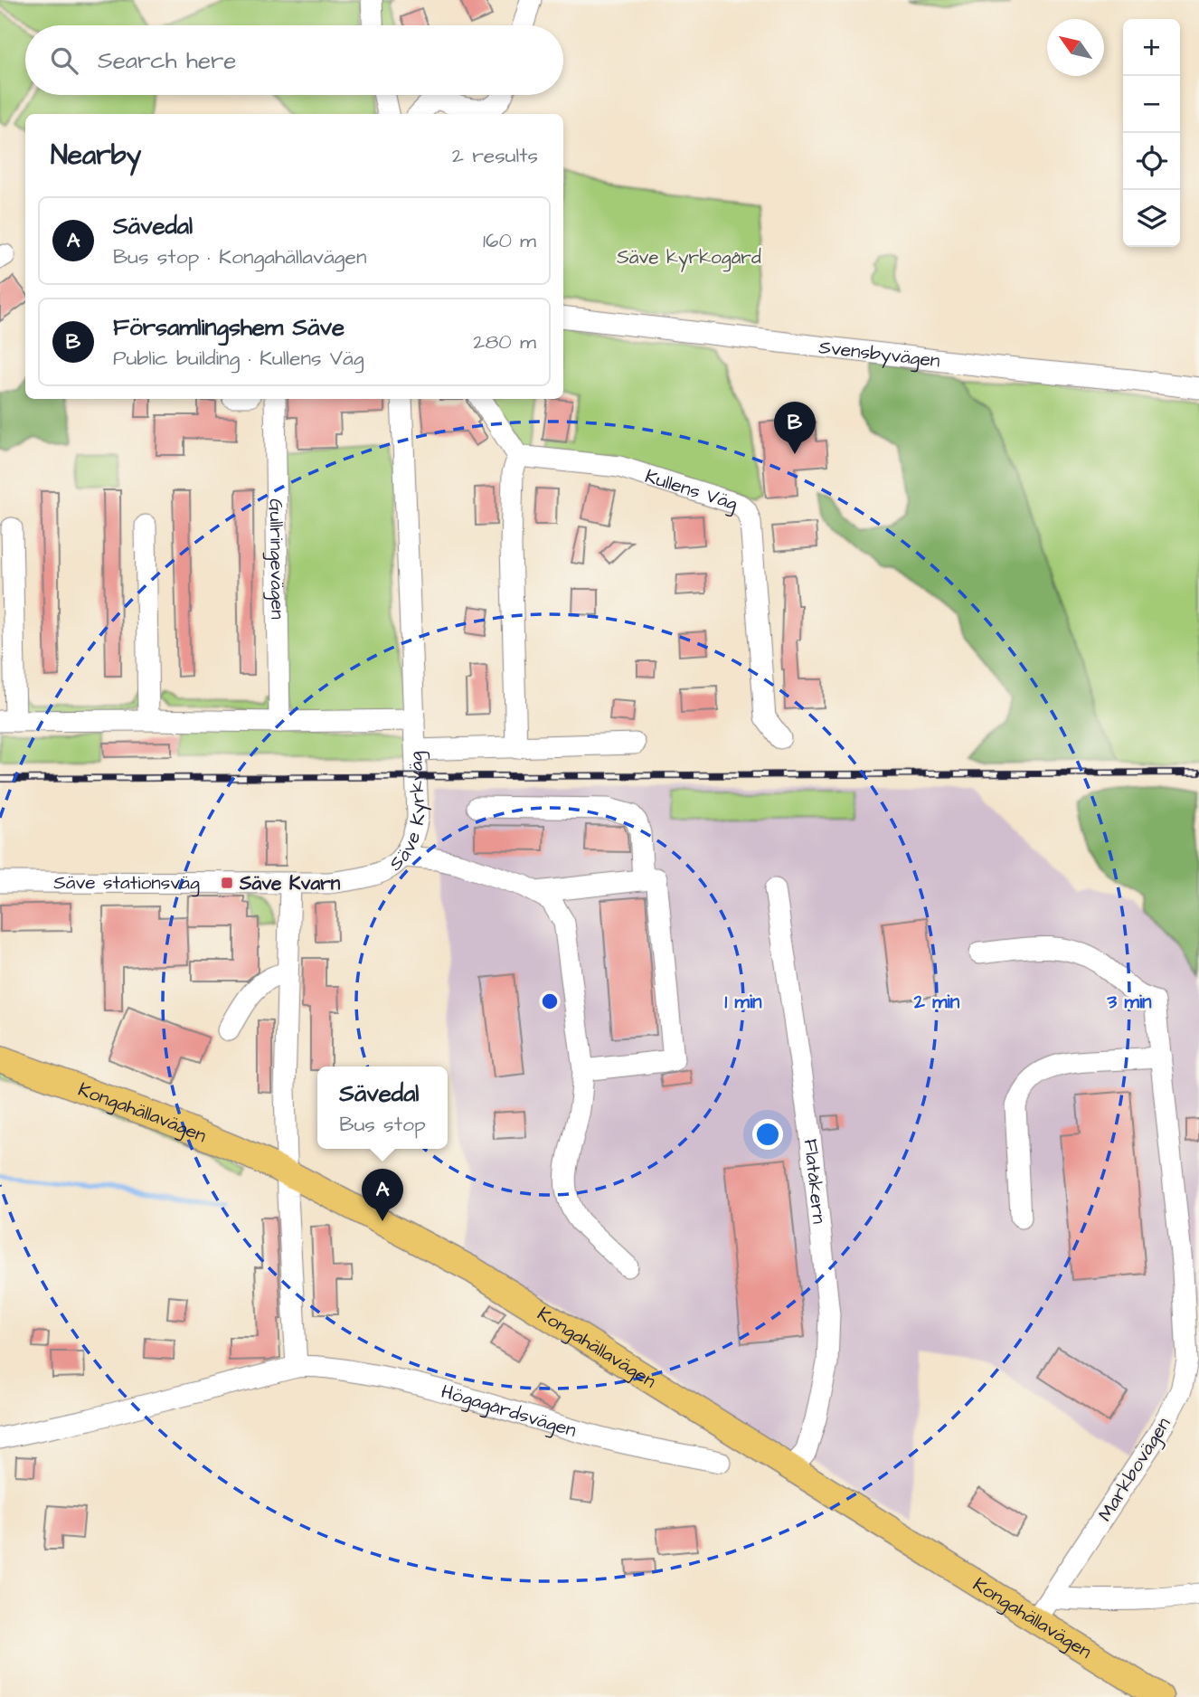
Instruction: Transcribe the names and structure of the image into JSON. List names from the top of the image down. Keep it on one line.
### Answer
{"streets":{"main road":["Kongahällavägen"],"street":["Svensbyvägen","Kullens Väg","Gullringevägen","Säve Kyrkväg","Säve stationsväg","Flatåkern","Högagårdsvägen","Markbovägen"]},"crossings":[["Säve Kyrkväg","Säve stationsväg"],["Kongahällavägen","Flatåkern"],["Kongahällavägen","Markbovägen"]],"parks":["Säve kyrkogård"],"places":{"transit":["Säve Kvarn"]},"north":"top left","page":{"map_buttons":["+","−"],"search":"Search here","heading":["Nearby","2 results"],"list":[{"mark":"A","name":"Sävedal","note":"Bus stop · Kongahällavägen","value":"160 m"},{"mark":"B","name":"Församlingshem Säve","note":"Public building · Kullens Väg","value":"280 m"}],"pins":["B","A"],"popup":["Sävedal","Bus stop"]},"rings":["1 min","2 min","3 min"]}
